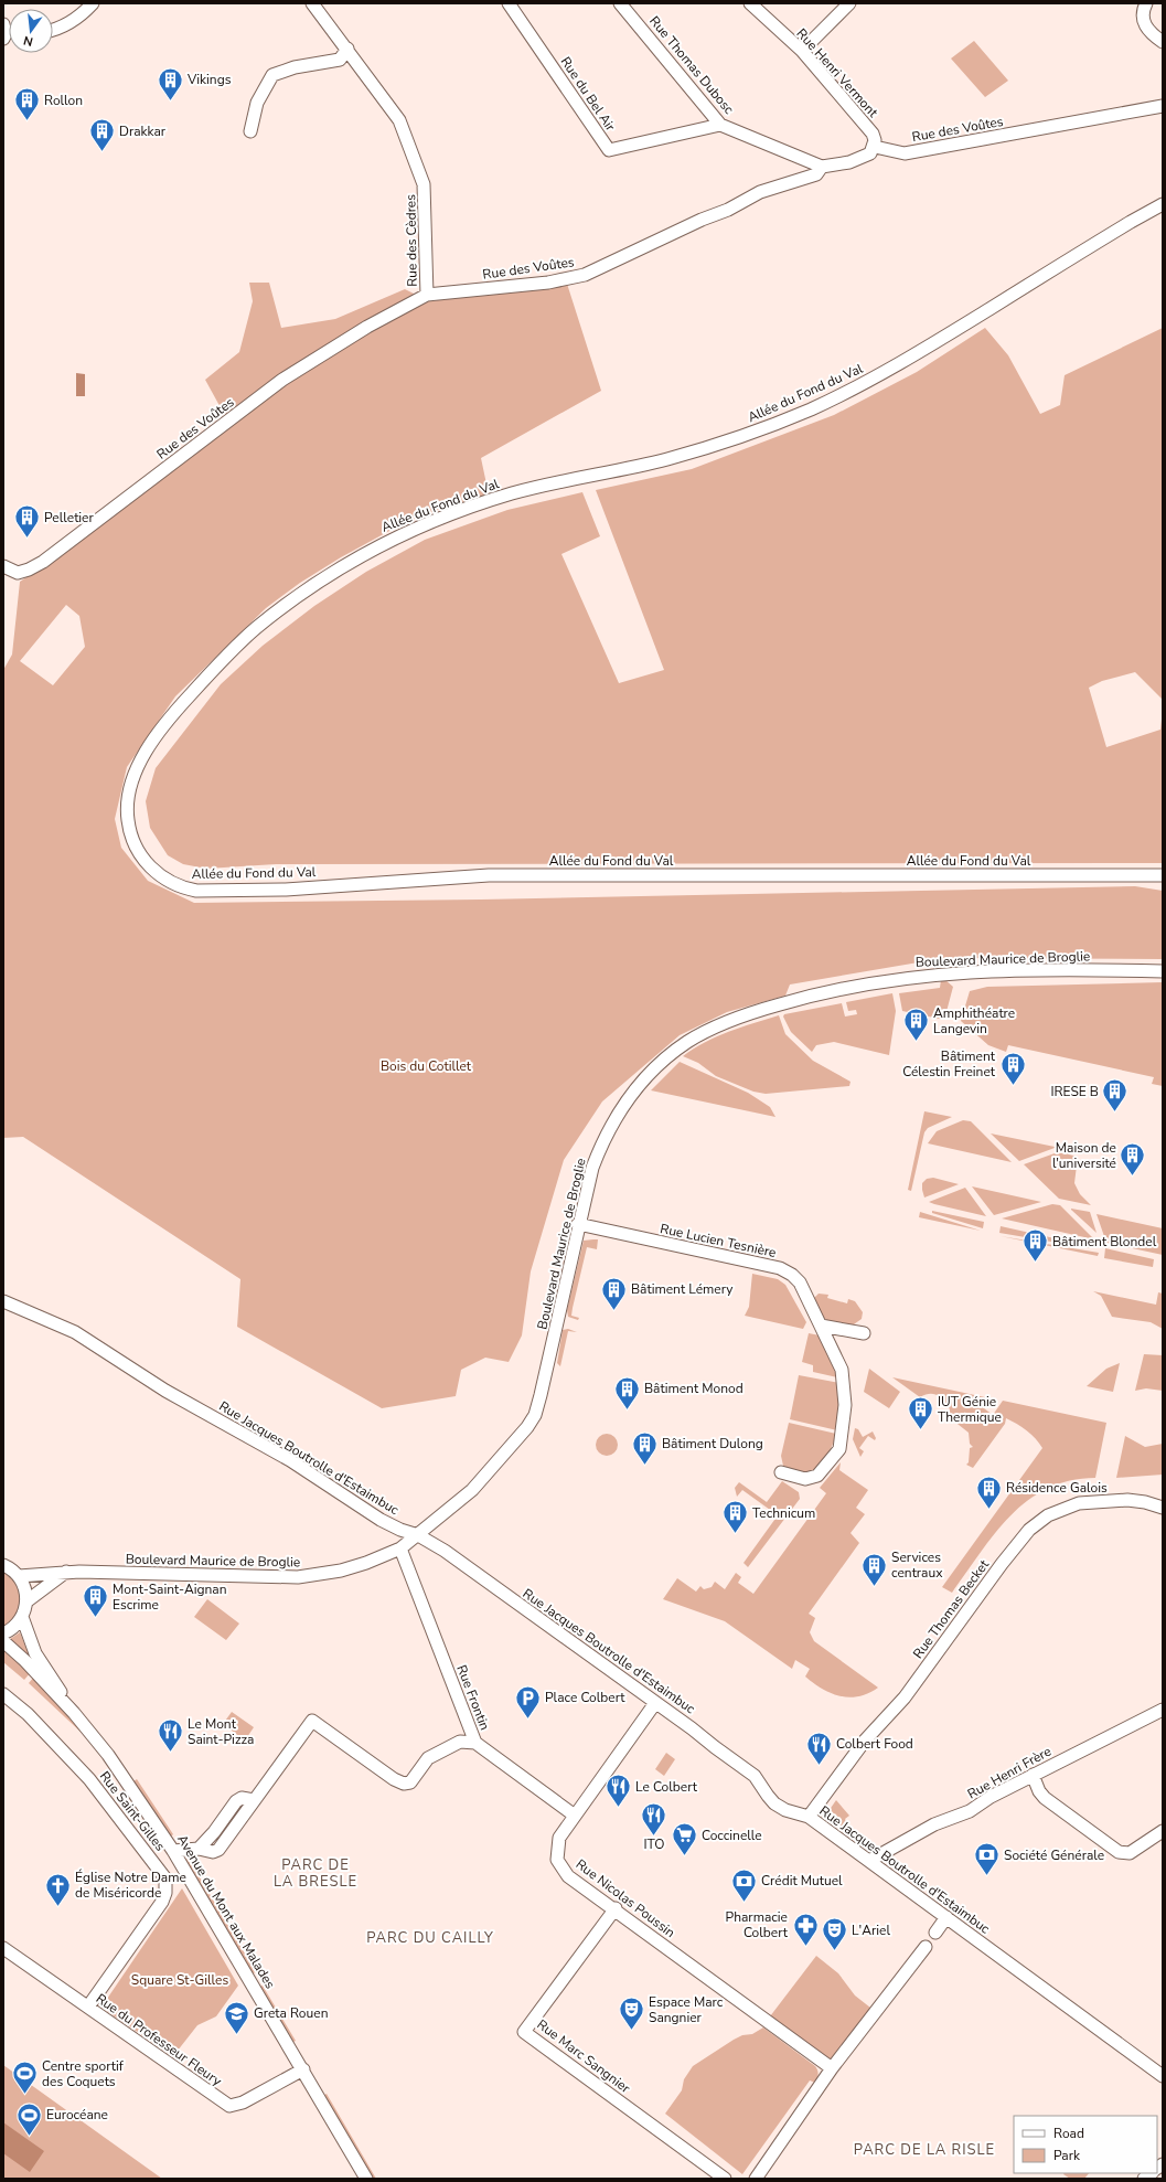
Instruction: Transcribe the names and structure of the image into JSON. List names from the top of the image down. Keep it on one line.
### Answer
{"streets":{"street":["Rue Thomas Dubosc","Rue Henri Vermont","Rue du Bel Air","Rue des Voûtes","Rue des Cèdres","Allée du Fond du Val","Boulevard Maurice de Broglie","Rue Lucien Tesnière","Rue Jacques Boutrolle d'Estaimbuc","Rue Thomas Becket","Rue Frontin","Rue Henri Frère","Rue Saint-Gilles","Rue Nicolas Poussin","Avenue du Mont aux Malades","Rue du Professeur Fleury","Rue Marc Sangnier"]},"crossings":[["Rue Thomas Dubosc","Rue du Bel Air"],["Rue Thomas Dubosc","Rue des Voûtes"],["Rue Henri Vermont","Rue des Voûtes"],["Rue des Voûtes","Rue des Cèdres"],["Boulevard Maurice de Broglie","Rue Lucien Tesnière"],["Boulevard Maurice de Broglie","Rue Jacques Boutrolle d'Estaimbuc"],["Boulevard Maurice de Broglie","Rue Frontin"],["Rue Jacques Boutrolle d'Estaimbuc","Rue Thomas Becket"],["Rue Jacques Boutrolle d'Estaimbuc","Rue Henri Frère"],["Rue Jacques Boutrolle d'Estaimbuc","Rue Nicolas Poussin"],["Rue Frontin","Rue Nicolas Poussin"],["Rue Saint-Gilles","Rue du Professeur Fleury"],["Rue Nicolas Poussin","Rue Marc Sangnier"],["Avenue du Mont aux Malades","Rue du Professeur Fleury"]],"districts":["PARC DE LA BRESLE","PARC DU CAILLY","PARC DE LA RISLE"],"parks":["Bois du Cotillet","Square St-Gilles"],"places":{"building":["Vikings","Rollon","Drakkar","Pelletier","Amphithéatre Langevin","Bâtiment Célestin Freinet","IRESE B","Maison de l'université","Bâtiment Blondel","Bâtiment Lémery","Bâtiment Monod","IUT Génie Thermique","Bâtiment Dulong","Résidence Galois","Technicum","Services centraux","Mont-Saint-Aignan Escrime"],"parking":["Place Colbert"],"restaurant":["Le Mont Saint-Pizza","Colbert Food","Le Colbert","ITO"],"supermarket":["Coccinelle"],"bank":["Société Générale","Crédit Mutuel"],"church":["Église Notre Dame de Miséricorde"],"pharmacy":["Pharmacie Colbert"],"theatre":["L'Ariel","Espace Marc Sangnier"],"school or university":["Greta Rouen"],"sports":["Centre sportif des Coquets","Eurocéane"]},"legend":["Road","Park"],"north":"bottom"}
